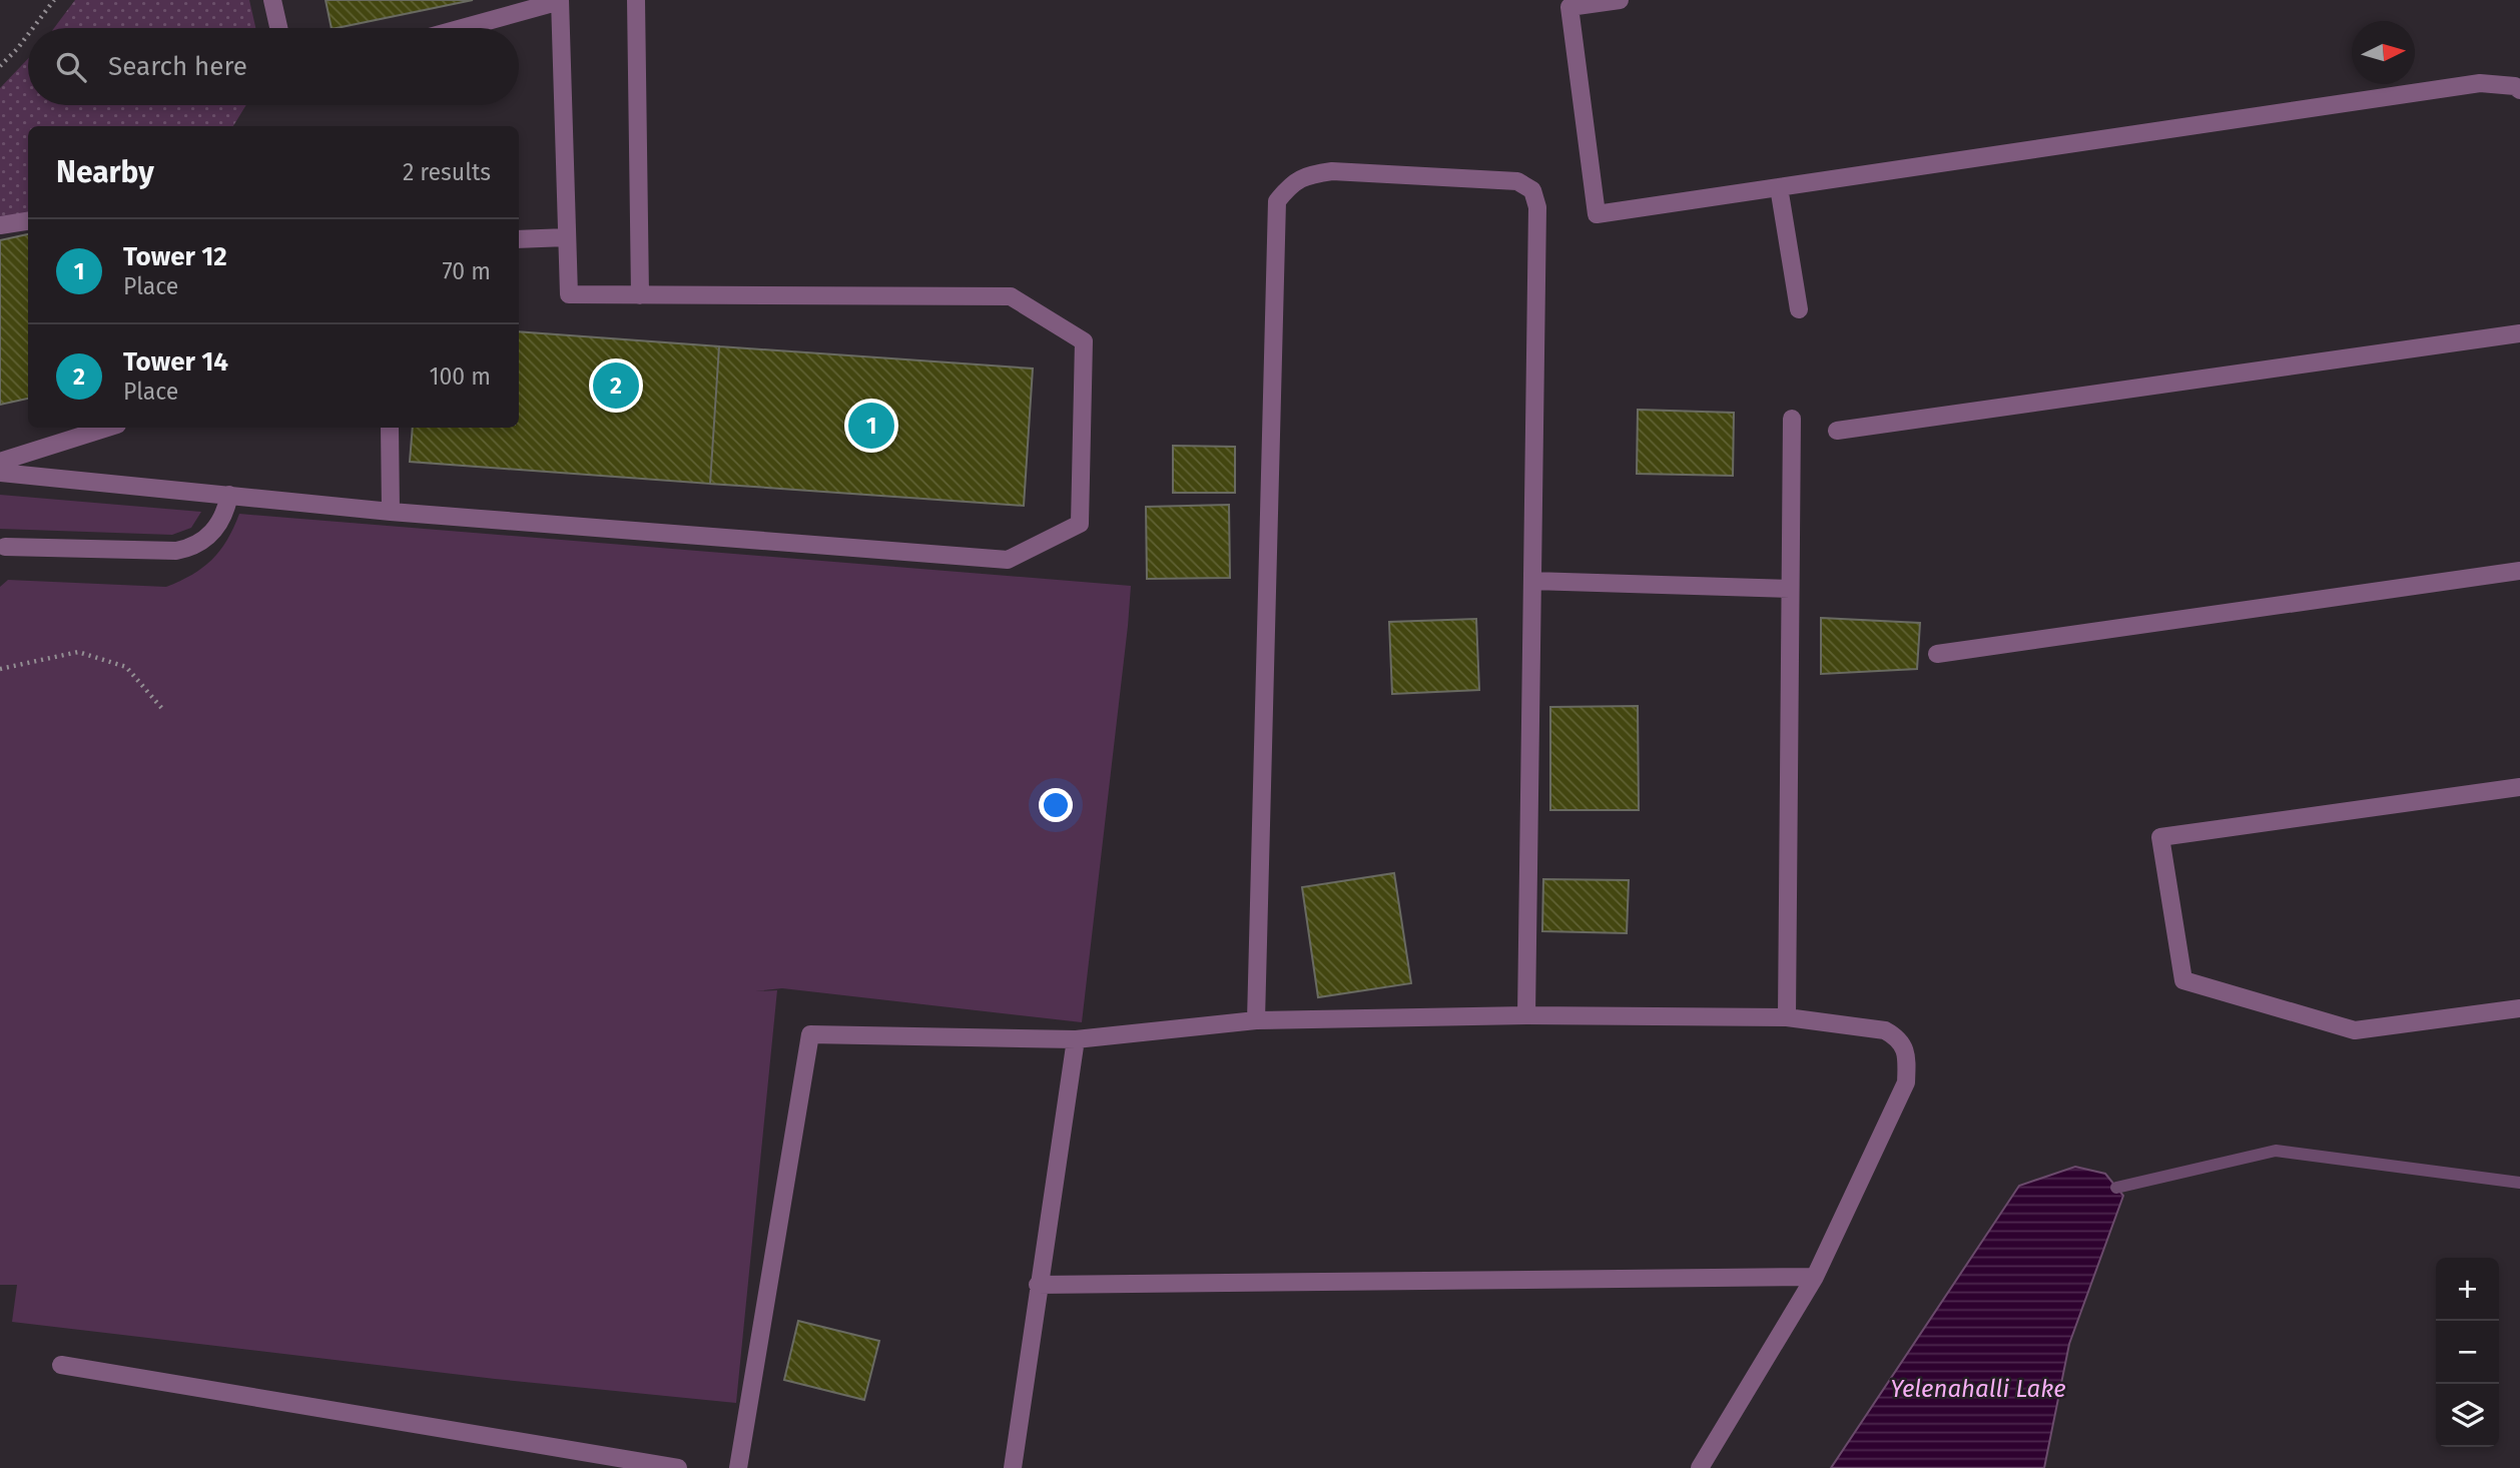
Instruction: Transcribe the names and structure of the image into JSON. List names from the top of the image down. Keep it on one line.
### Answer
{"water":["Yelenahalli Lake"],"north":"right","page":{"search":"Search here","heading":["Nearby","2 results"],"list":[{"mark":"1","name":"Tower 12","note":"Place","value":"70 m"},{"mark":"2","name":"Tower 14","note":"Place","value":"100 m"}],"pins":["2","1"],"map_buttons":["+","−"]}}
